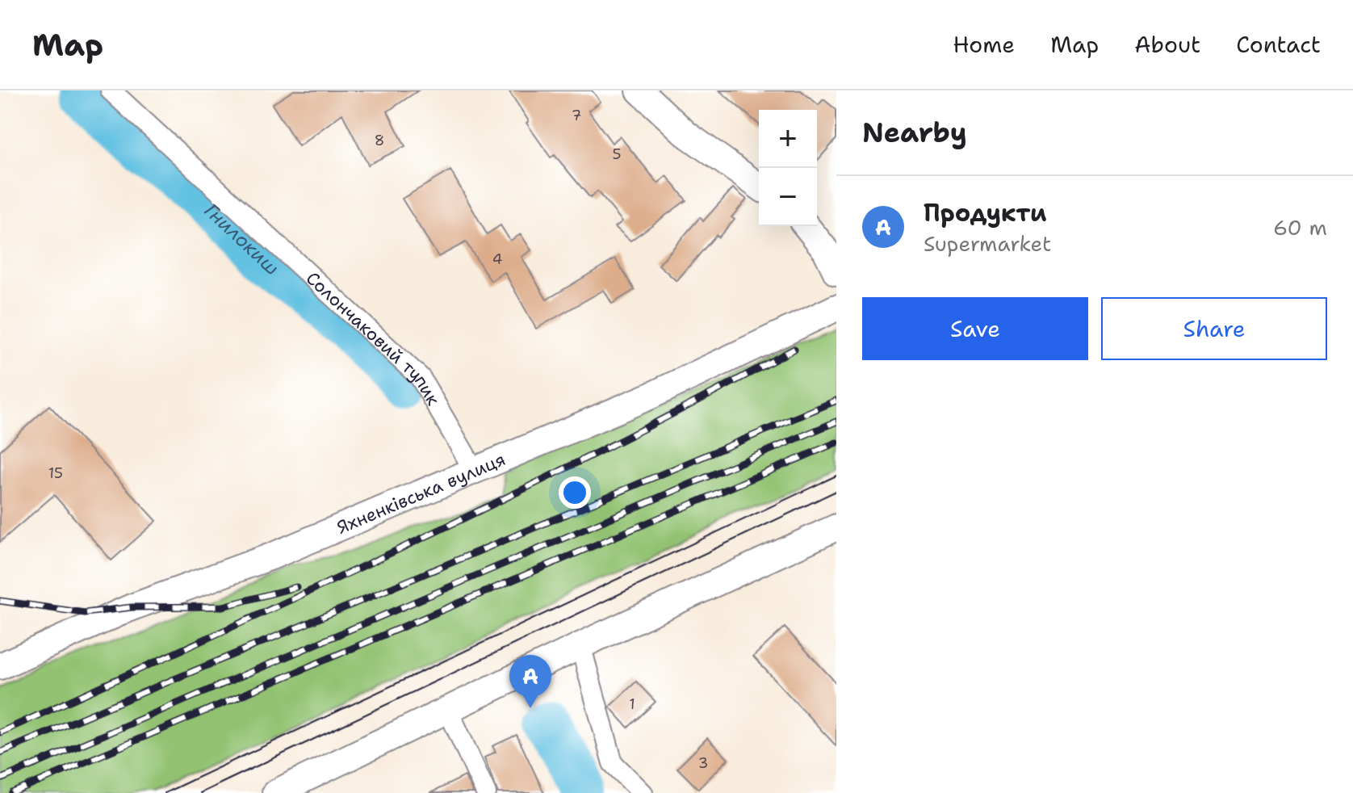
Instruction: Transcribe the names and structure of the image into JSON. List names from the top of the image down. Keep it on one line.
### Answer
{"streets":{"main road":["Яхненківська вулиця"],"street":["Солончаковий тупик"]},"crossings":[["Солончаковий тупик","Яхненківська вулиця"]],"water":["Гнилокиш"],"house_numbers":["7","8","5","4","15","1","3"],"page":{"header":"Map","nav":["Home","Map","About","Contact"],"heading":"Nearby","map_buttons":["+","−"],"list":[{"mark":"A","name":"Продукти","note":"Supermarket","value":"60 m"}],"buttons":["Save","Share"],"pins":"A"}}
